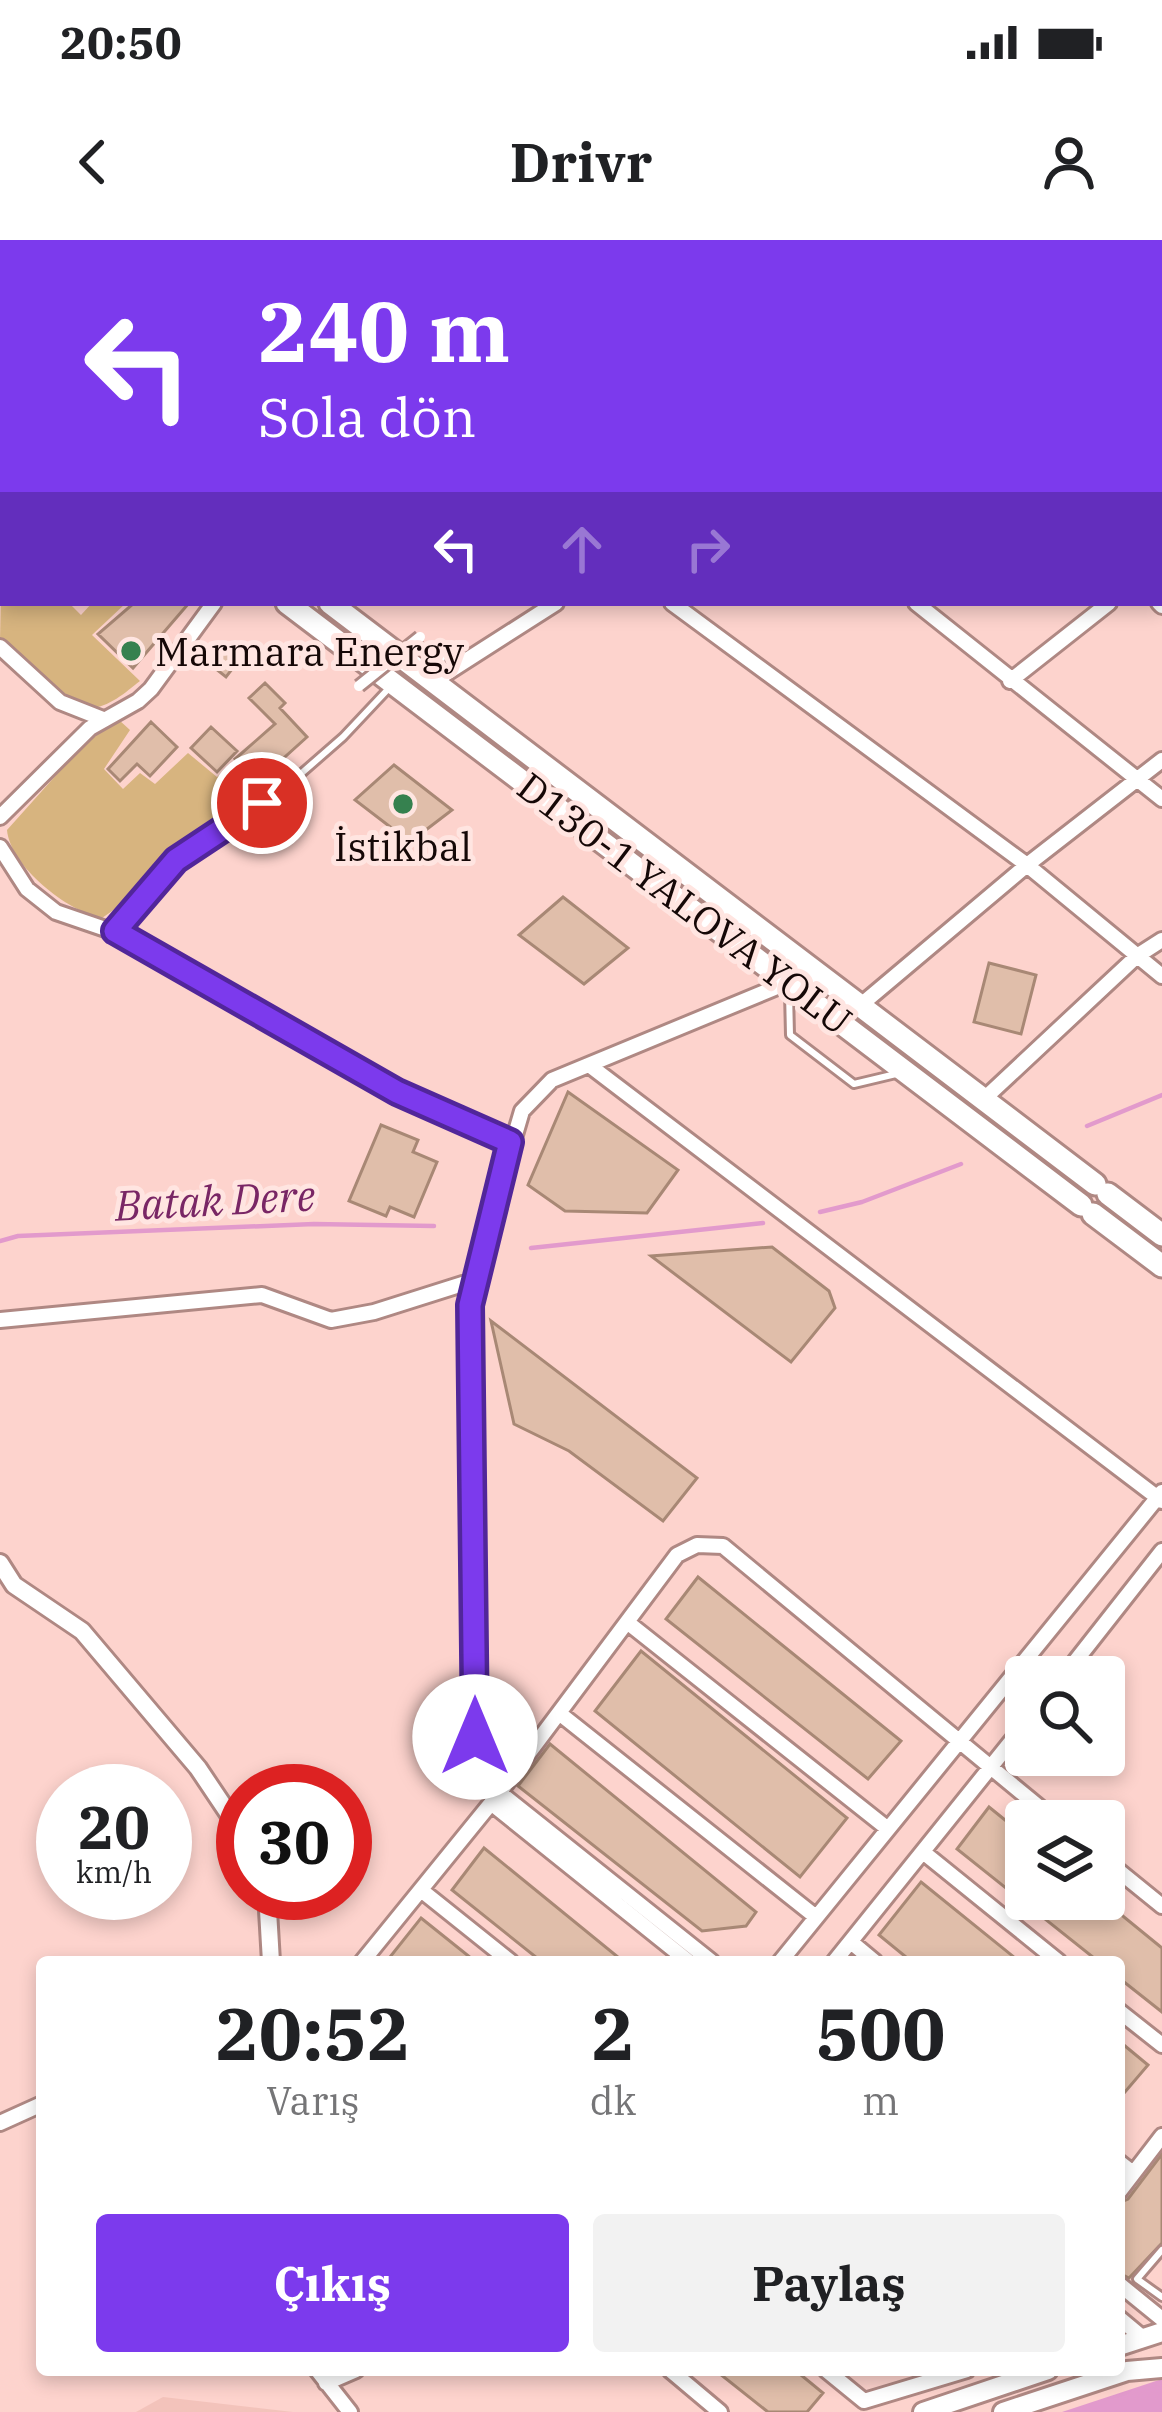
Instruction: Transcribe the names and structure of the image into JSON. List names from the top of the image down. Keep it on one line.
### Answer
{"streets":{"highway":["D130-1 YALOVA YOLU"]},"water":["Batak Dere"],"places":["Marmara Energy","İstikbal"],"page":{"status":"20:50","header":"Drivr","turn":["240 m","Sola dön"],"speed":"20 km/h","limit":"30","eta":["20:52","Varış","2","dk","500","m"],"buttons":["Çıkış","Paylaş"]}}
